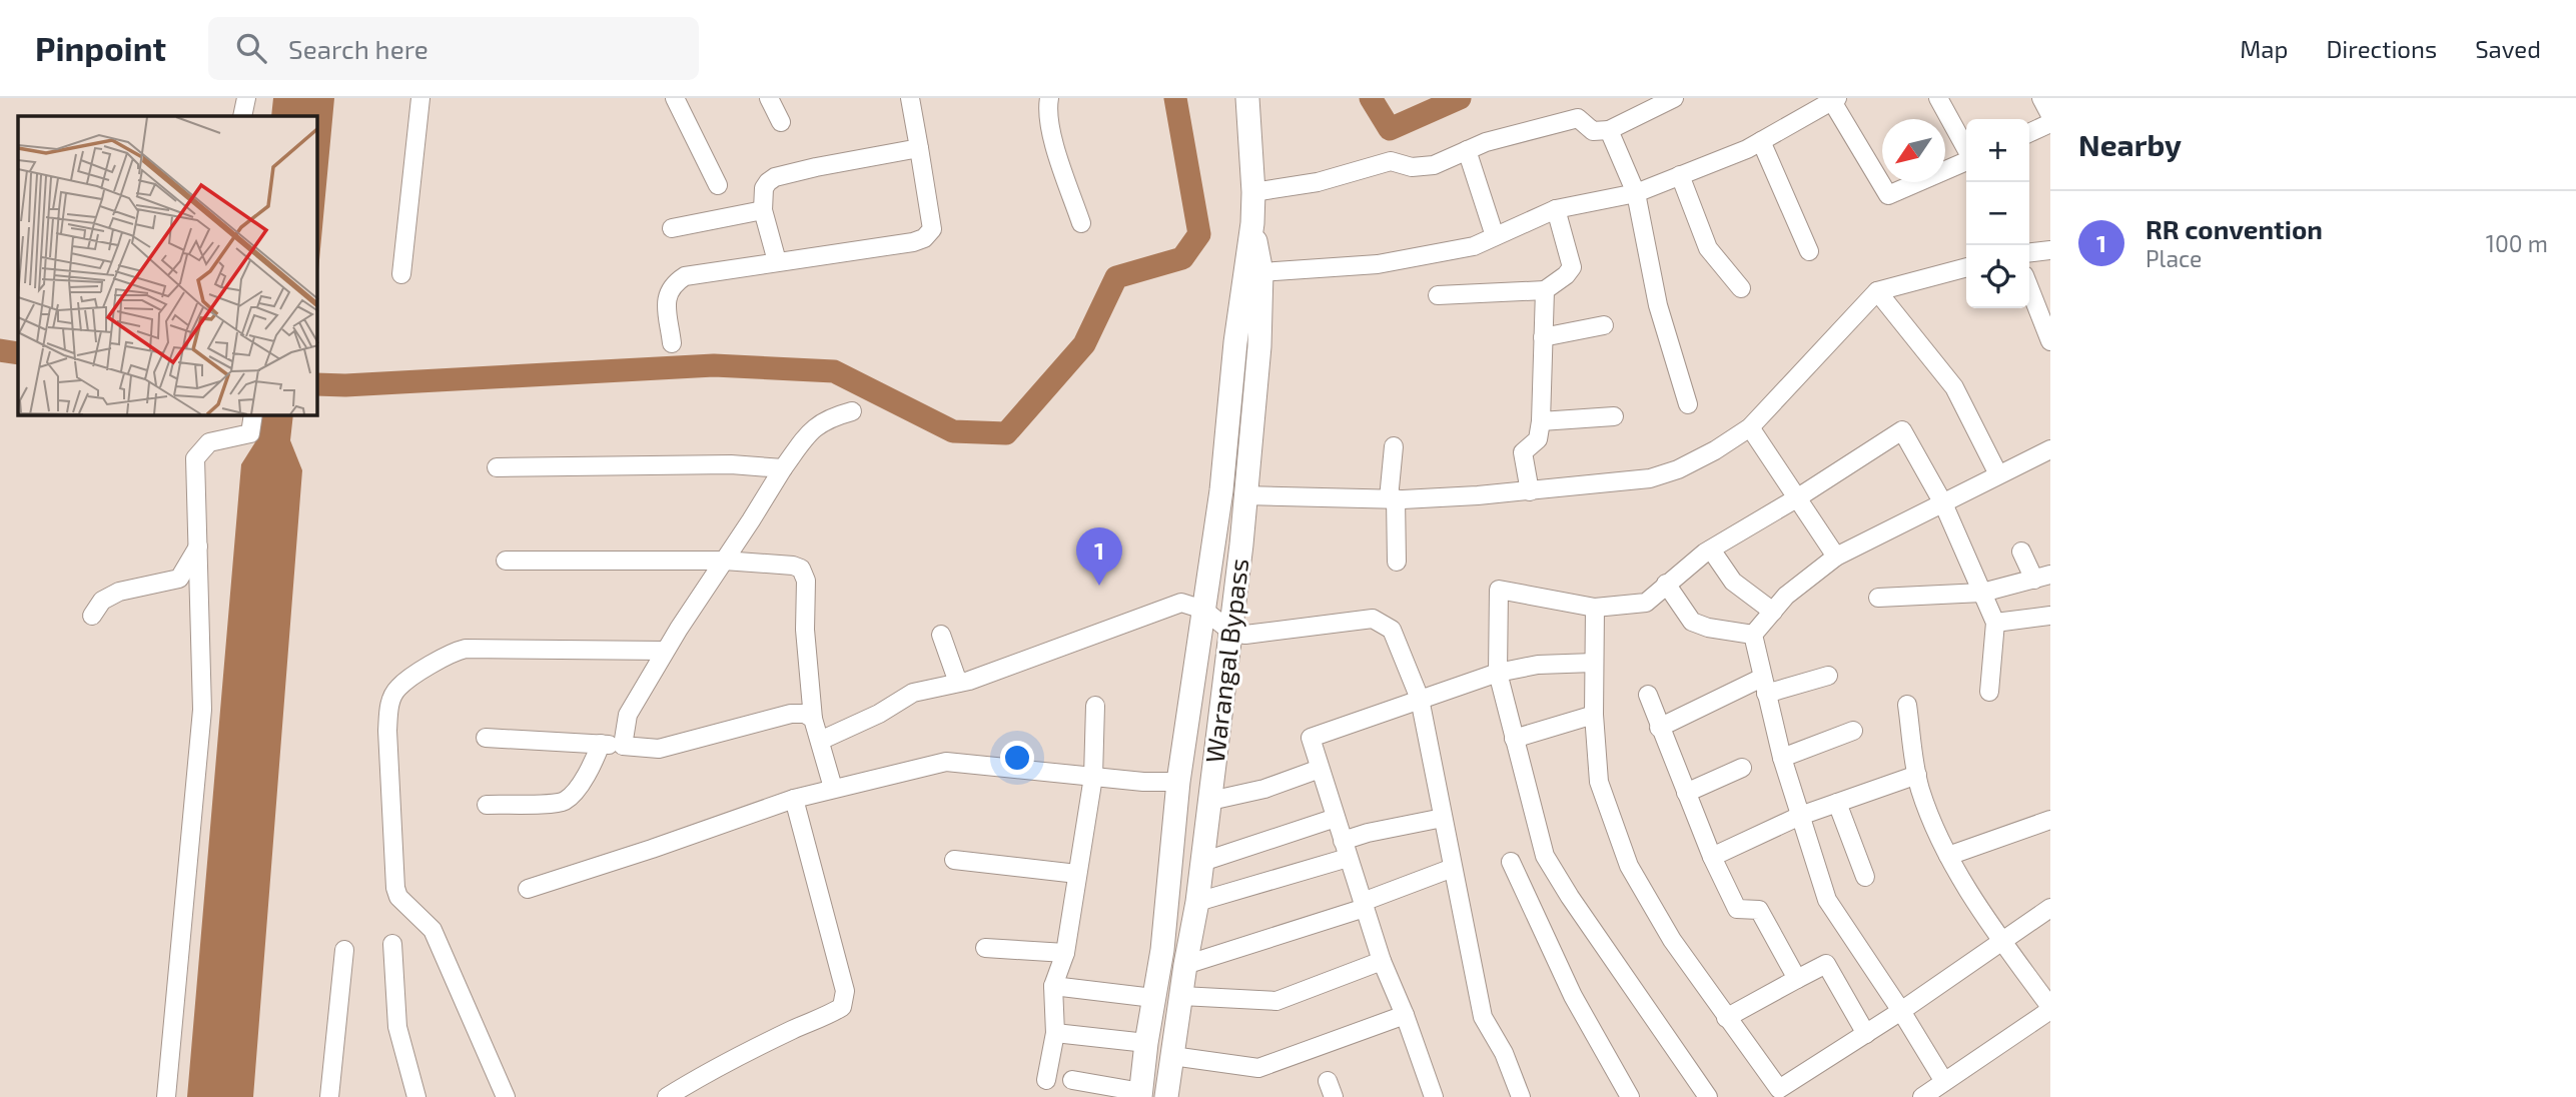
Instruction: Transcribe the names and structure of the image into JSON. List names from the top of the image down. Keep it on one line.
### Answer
{"streets":{"main road":["Warangal Bypass"]},"north":"bottom left","page":{"header":"Pinpoint","search":"Search here","nav":["Map","Directions","Saved"],"heading":"Nearby","map_buttons":["+","−"],"list":[{"mark":"1","name":"RR convention","note":"Place","value":"100 m"}],"pins":"1"}}
